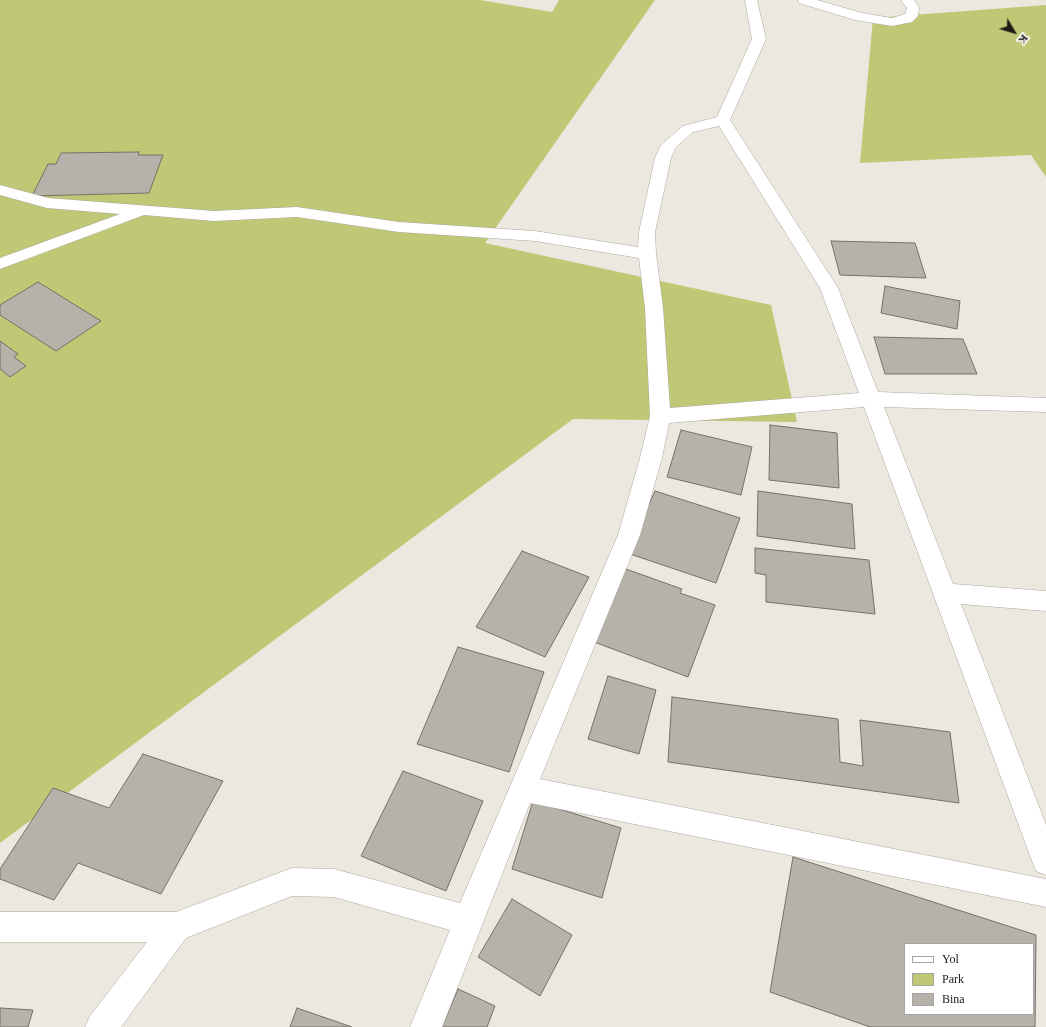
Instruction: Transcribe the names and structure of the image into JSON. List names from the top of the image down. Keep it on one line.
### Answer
{"legend":["Yol","Park","Bina"],"north":"bottom right"}
